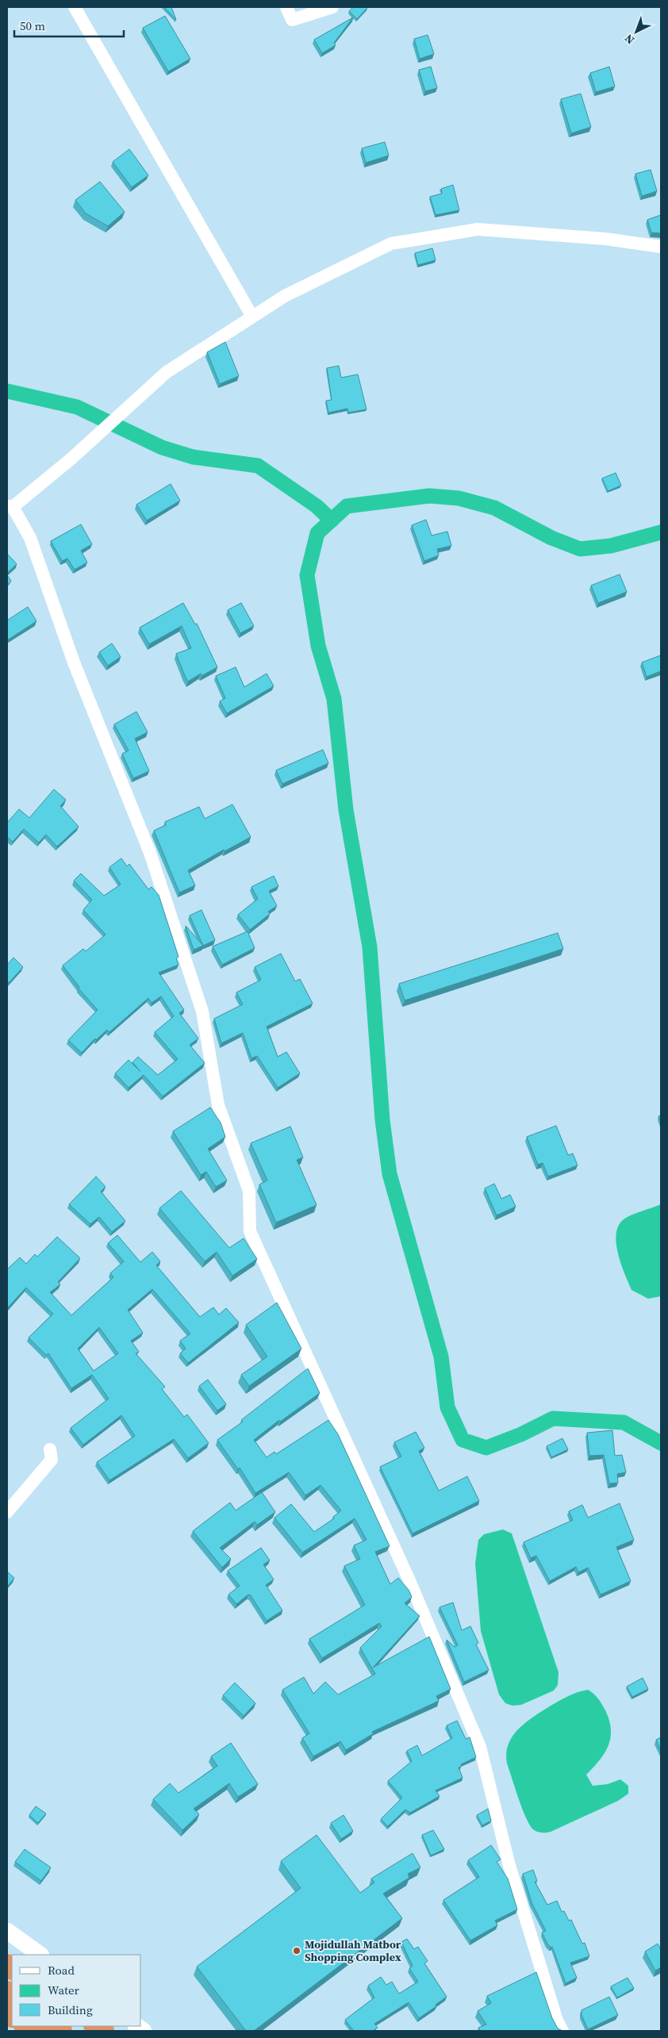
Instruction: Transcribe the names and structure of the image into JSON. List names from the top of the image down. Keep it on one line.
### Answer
{"places":["Mojidullah Matbor Shopping Complex"],"legend":["Road","Water","Building"],"scale_bar":"50 m","north":"bottom left"}
